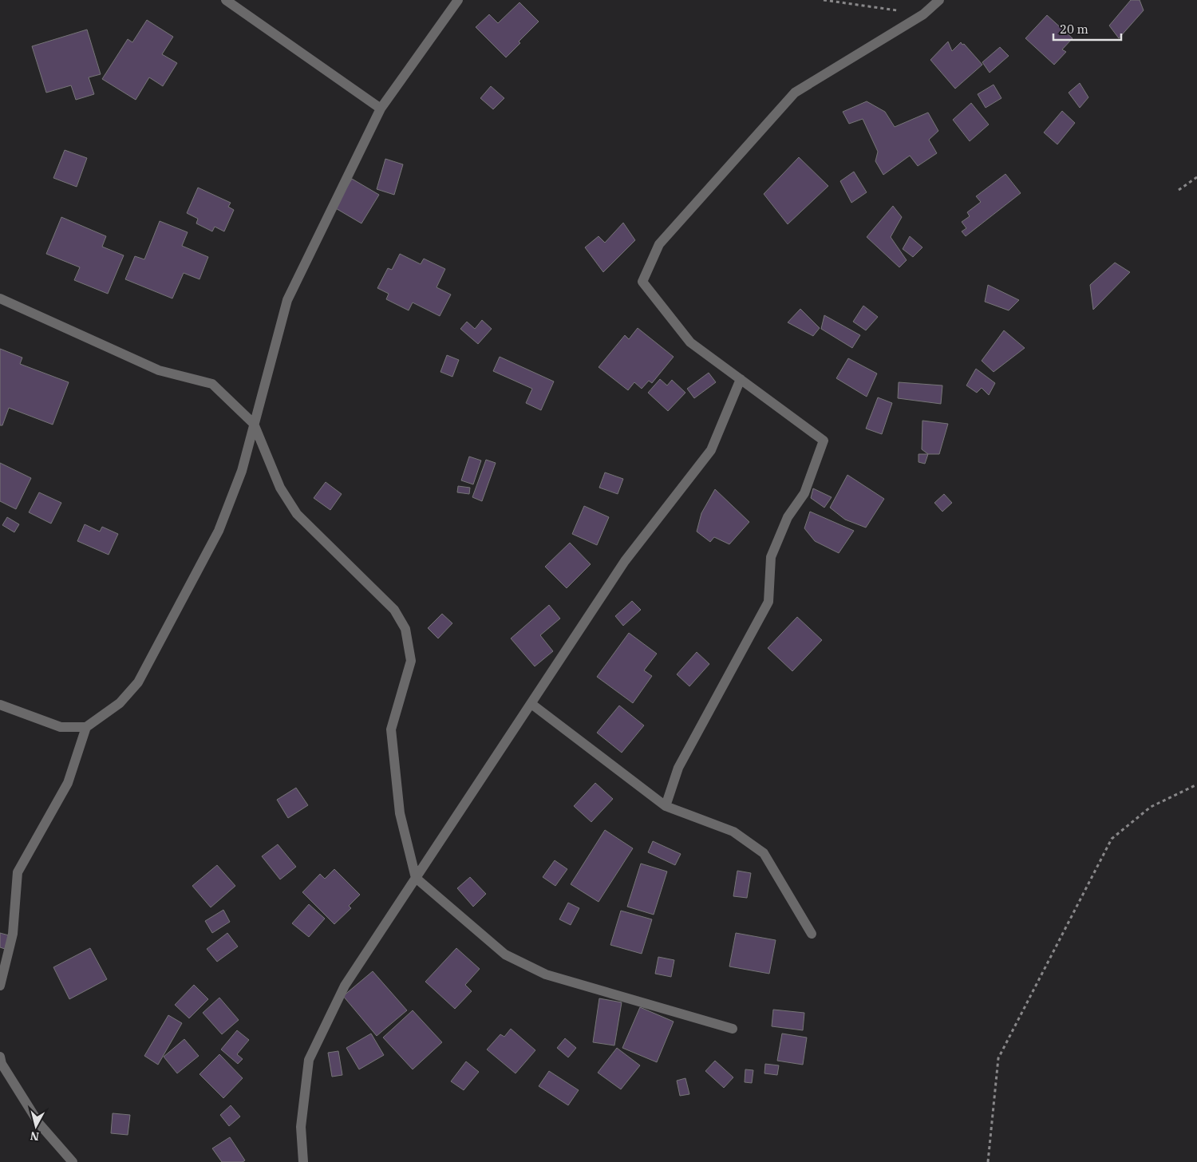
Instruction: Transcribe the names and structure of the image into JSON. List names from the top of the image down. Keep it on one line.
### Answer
{"scale_bar":"20 m","north":"bottom"}
